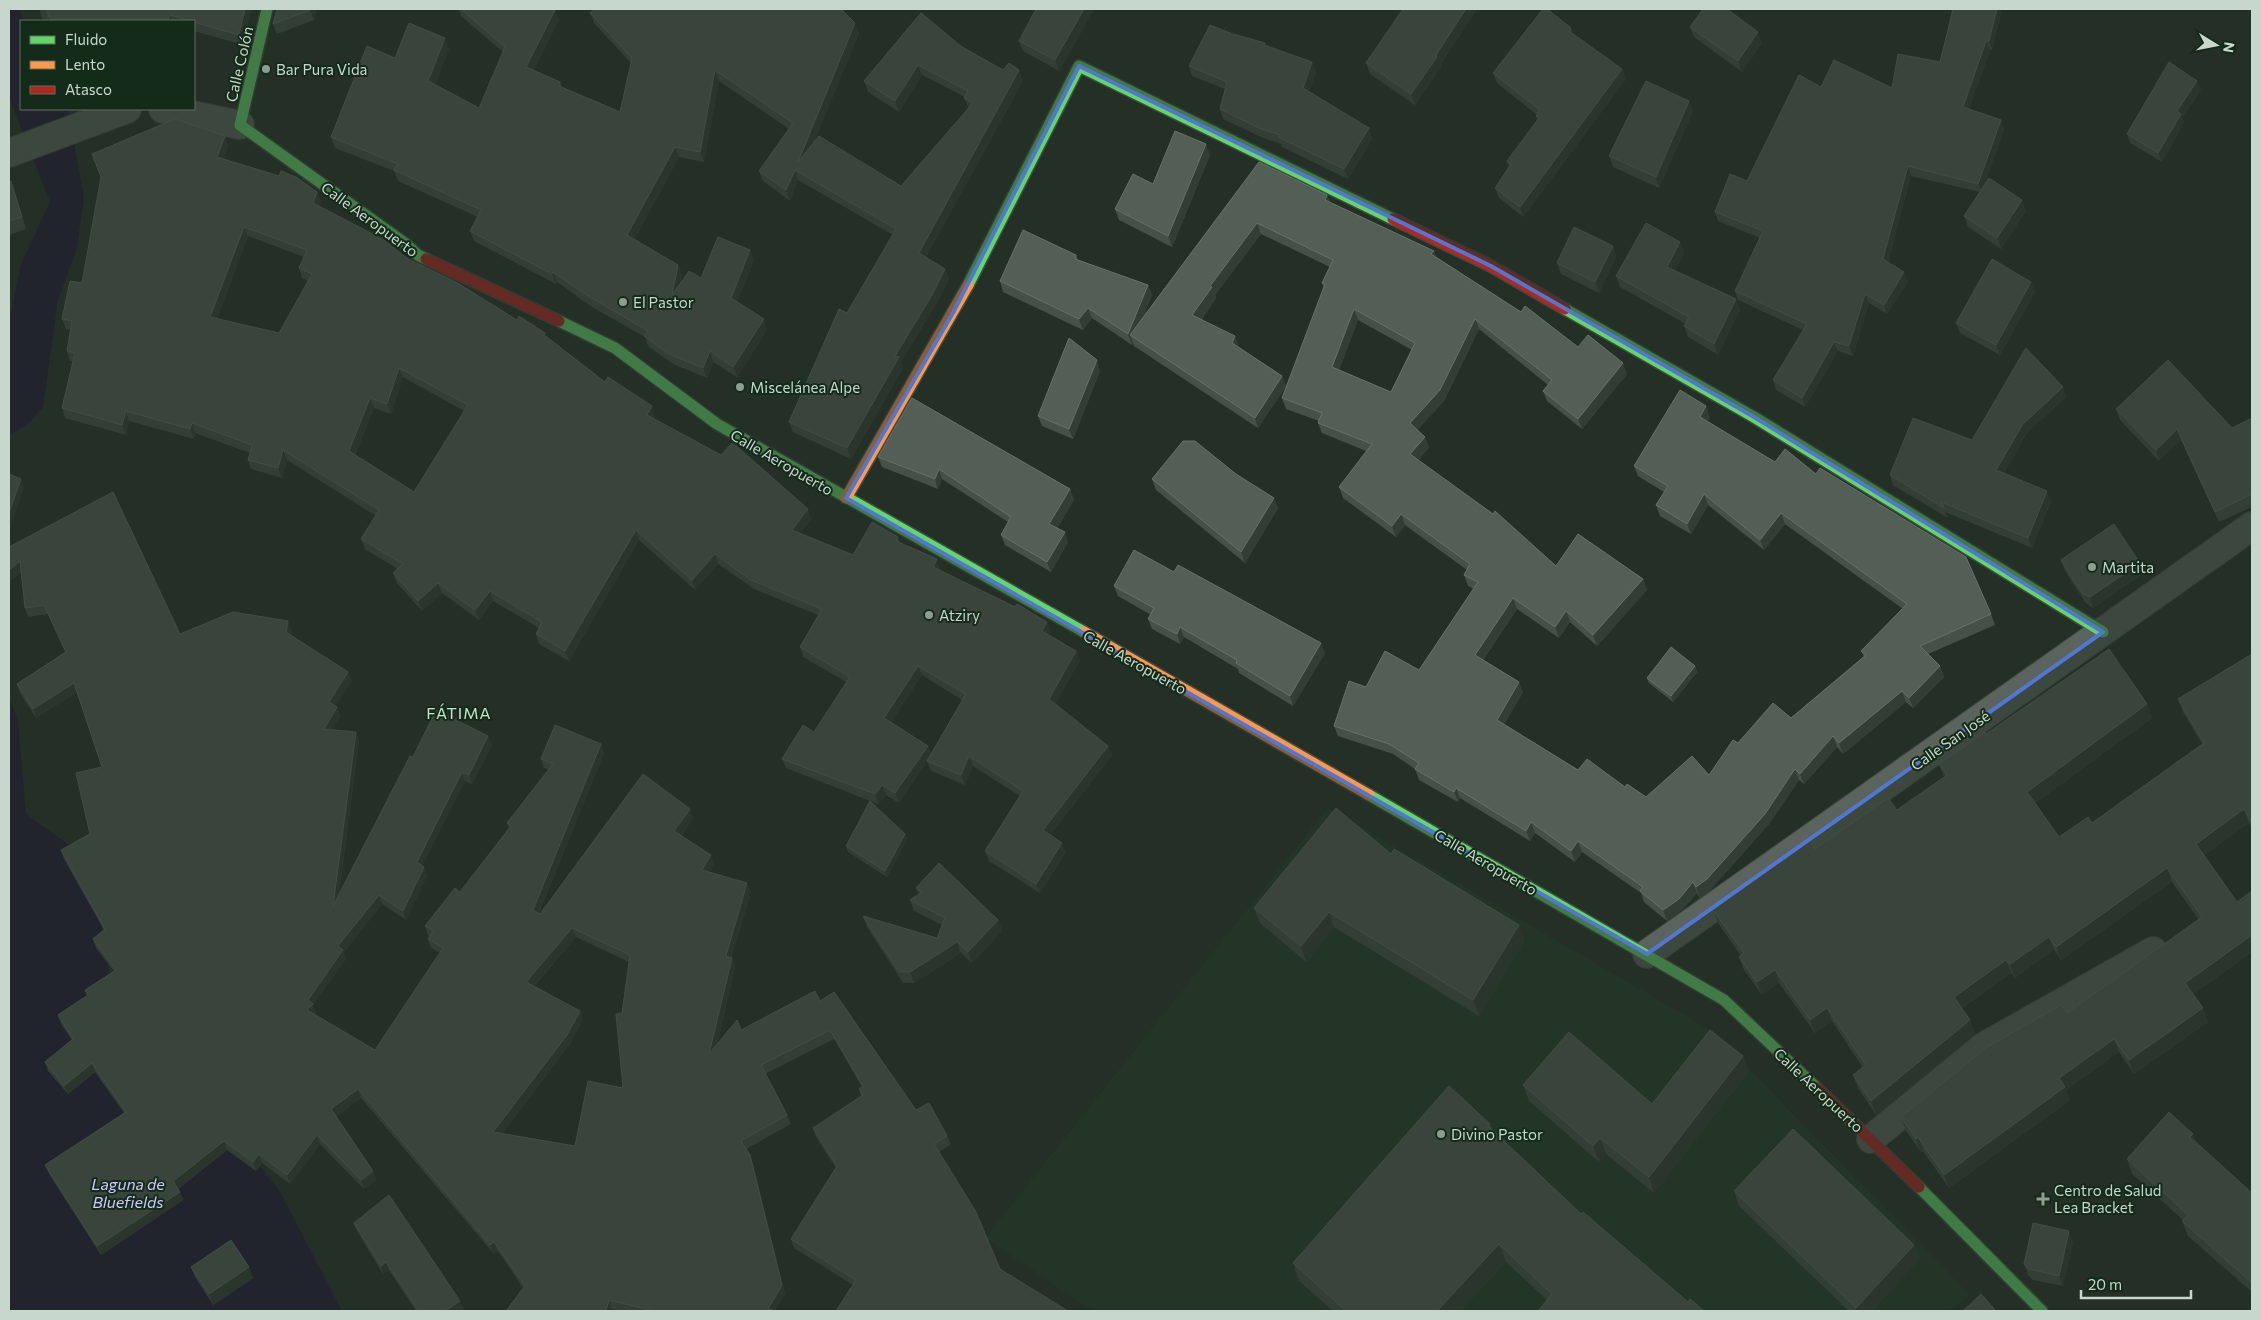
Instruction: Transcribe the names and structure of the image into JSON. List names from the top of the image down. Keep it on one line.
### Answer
{"streets":{"street":["Calle Colón","Calle Aeropuerto","Calle San José"]},"crossings":[["Calle Colón","Calle Aeropuerto"],["Calle Aeropuerto","Calle San José"]],"districts":["FÁTIMA"],"water":["Laguna de Bluefields"],"places":{"other":["Bar Pura Vida","El Pastor","Miscelánea Alpe","Martita","Atziry","Divino Pastor"],"health":["Centro de Salud Lea Bracket"]},"legend":["Fluido","Lento","Atasco"],"scale_bar":"20 m","north":"right"}
